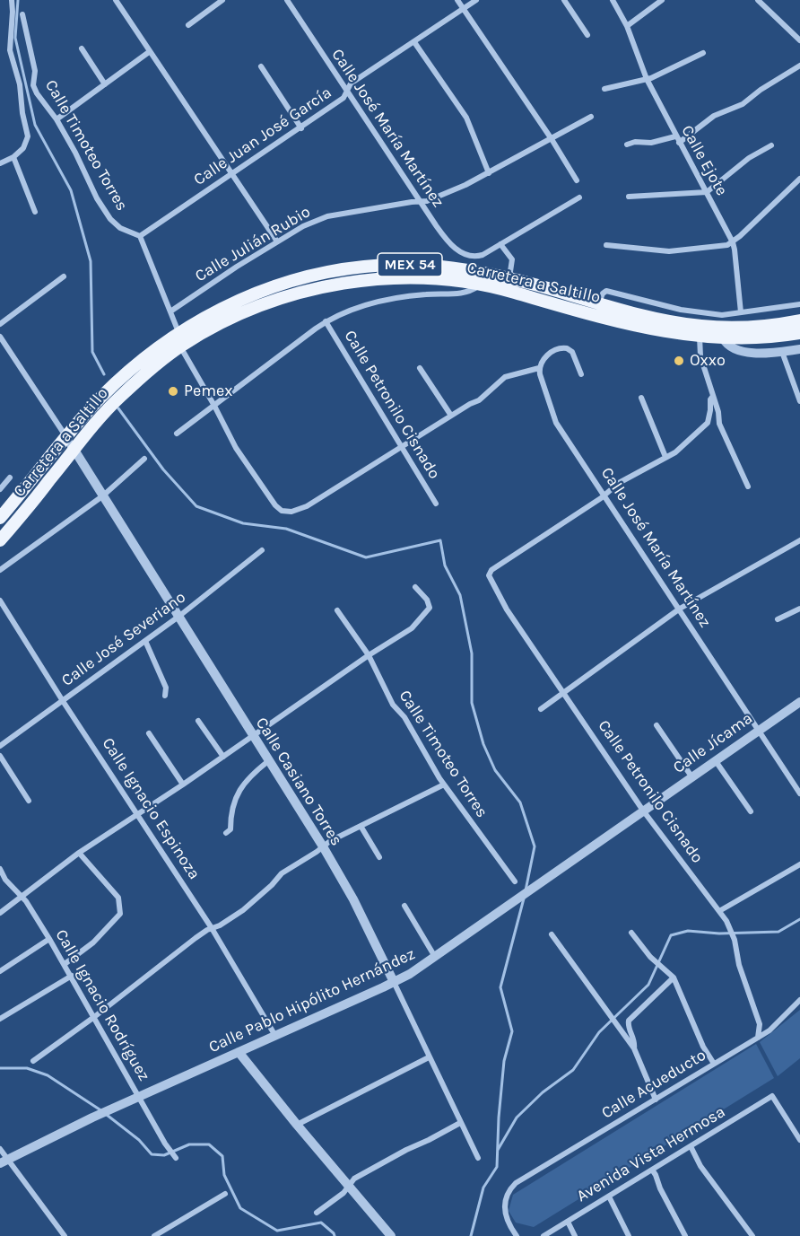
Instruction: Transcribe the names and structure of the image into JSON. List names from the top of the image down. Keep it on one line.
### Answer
{"streets":{"main road":["MEX 54","Carretera a Saltillo"],"street":["Calle José María Martínez","Calle Juan José García","Calle Timoteo Torres","Calle Ejote","Calle Julián Rubio","Calle Petronilo Cisnado","Calle José Severiano","Calle Jícama","Calle Casiano Torres","Calle Ignacio Espinoza","Calle Pablo Hipólito Hernández","Calle Ignacio Rodríguez","Calle Acueducto","Avenida Vista Hermosa"]},"crossings":[["Calle José María Martínez","Calle Juan José García"],["Calle José María Martínez","Calle Julián Rubio"],["Calle José María Martínez","Calle Petronilo Cisnado"],["Calle José María Martínez","Calle Jícama"],["Calle Juan José García","Calle Timoteo Torres"],["Carretera a Saltillo","Calle Casiano Torres"],["Calle Petronilo Cisnado","Calle Jícama"],["Calle Petronilo Cisnado","Calle Pablo Hipólito Hernández"],["Calle Petronilo Cisnado","Calle Acueducto"],["Calle José Severiano","Calle Casiano Torres"],["Calle José Severiano","Calle Ignacio Espinoza"],["Calle Jícama","Calle Pablo Hipólito Hernández"],["Calle Casiano Torres","Calle Pablo Hipólito Hernández"],["Calle Ignacio Espinoza","Calle Pablo Hipólito Hernández"],["Calle Pablo Hipólito Hernández","Calle Ignacio Rodríguez"]],"places":["Oxxo","Pemex"]}
